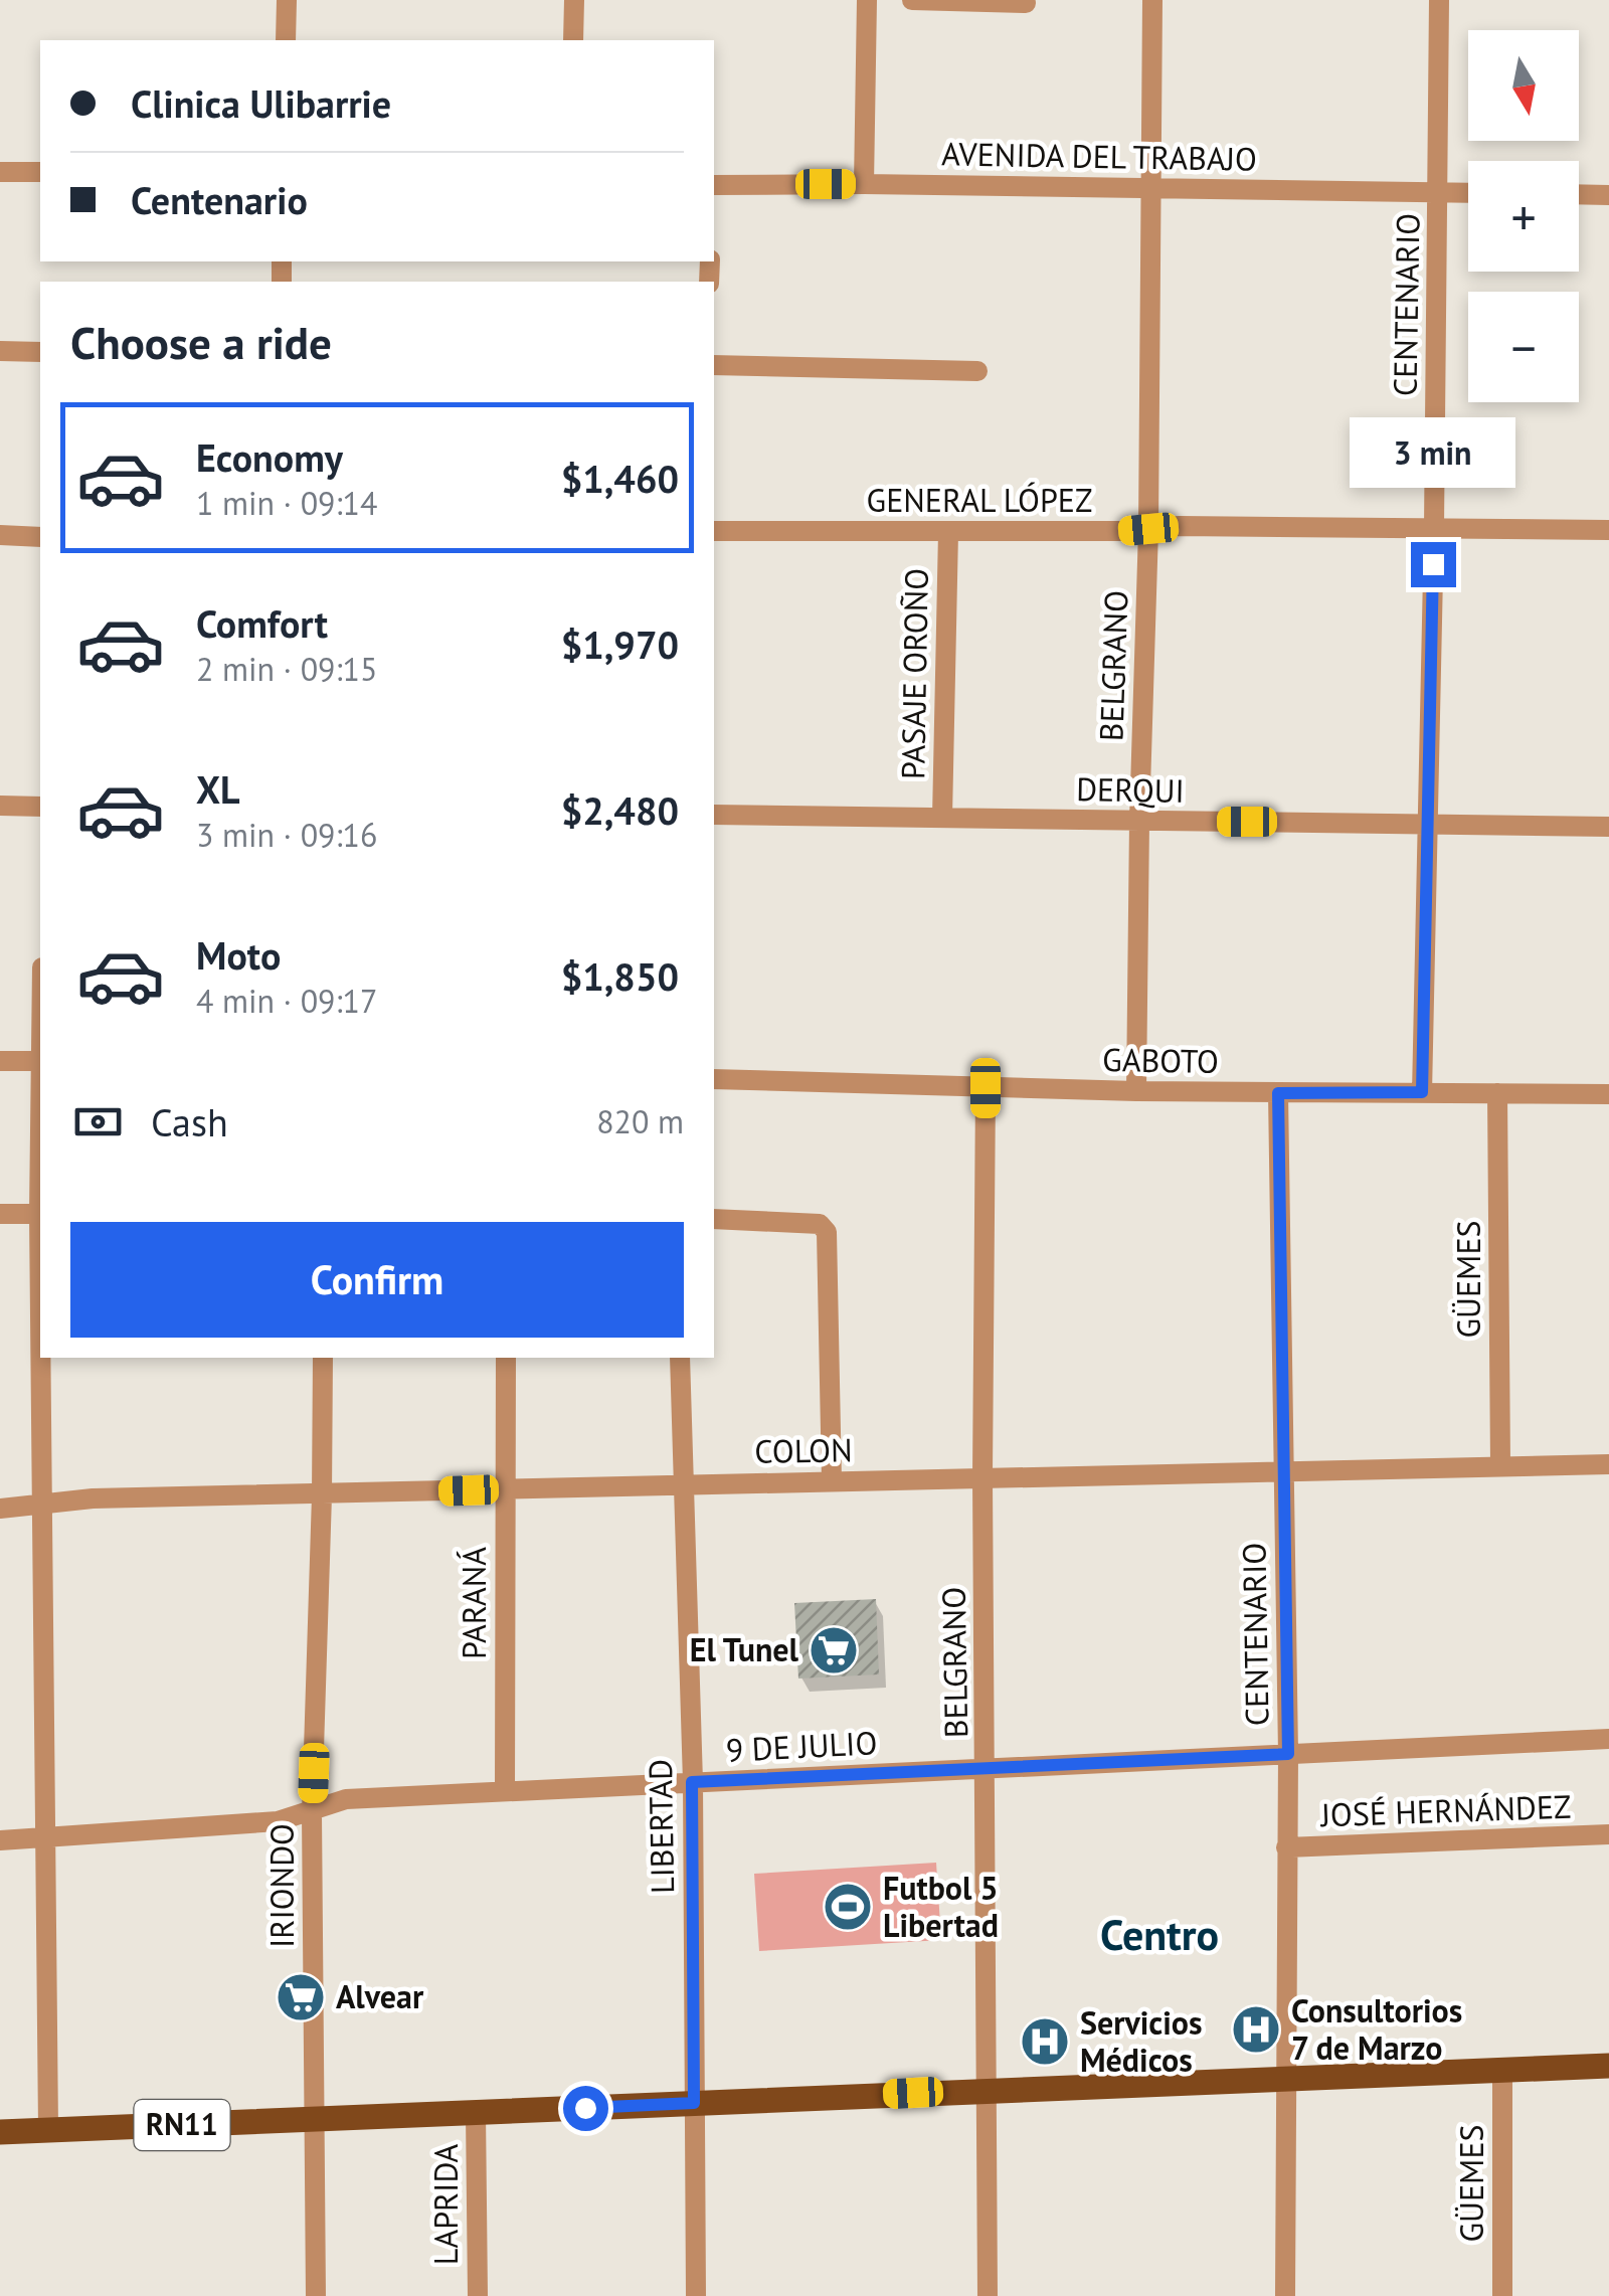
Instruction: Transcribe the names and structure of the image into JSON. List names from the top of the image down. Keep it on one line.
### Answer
{"streets":{"main road":["RN11"],"street":["AVENIDA DEL TRABAJO","CENTENARIO","GENERAL LÓPEZ","BELGRANO","PASAJE OROÑO","DERQUI","GABOTO","GÜEMES","COLON","PARANÁ","9 DE JULIO","JOSÉ HERNÁNDEZ","LIBERTAD","IRIONDO","LAPRIDA"]},"crossings":[["AVENIDA DEL TRABAJO","CENTENARIO"],["AVENIDA DEL TRABAJO","BELGRANO"],["CENTENARIO","GENERAL LÓPEZ"],["CENTENARIO","DERQUI"],["CENTENARIO","GABOTO"],["CENTENARIO","COLON"],["CENTENARIO","9 DE JULIO"],["CENTENARIO","JOSÉ HERNÁNDEZ"],["CENTENARIO","RN11"],["GENERAL LÓPEZ","BELGRANO"],["GENERAL LÓPEZ","PASAJE OROÑO"],["BELGRANO","DERQUI"],["BELGRANO","GABOTO"],["BELGRANO","COLON"],["BELGRANO","9 DE JULIO"],["BELGRANO","RN11"],["PASAJE OROÑO","DERQUI"],["GABOTO","GÜEMES"],["GÜEMES","COLON"],["GÜEMES","RN11"],["COLON","PARANÁ"],["COLON","LIBERTAD"],["COLON","IRIONDO"],["PARANÁ","9 DE JULIO"],["9 DE JULIO","LIBERTAD"],["9 DE JULIO","IRIONDO"],["LIBERTAD","RN11"],["IRIONDO","RN11"],["RN11","LAPRIDA"]],"districts":["Centro"],"places":{"supermarket":["El Tunel","Alvear"],"sports":["Futbol 5 Libertad"],"hospital":["Consultorios 7 de Marzo","Servicios Médicos"]},"north":"bottom","page":{"map_buttons":["+","−"],"banner":["Clinica Ulibarrie","Centenario"],"heading":"Choose a ride","list":[{"name":"Economy","note":"1 min · 09:14","value":"$1,460"},{"name":"Comfort","note":"2 min · 09:15","value":"$1,970"},{"name":"XL","note":"3 min · 09:16","value":"$2,480"},{"name":"Moto","note":"4 min · 09:17","value":"$1,850"}],"bubble":"3 min","pay":["Cash","820 m"],"buttons":"Confirm"}}
